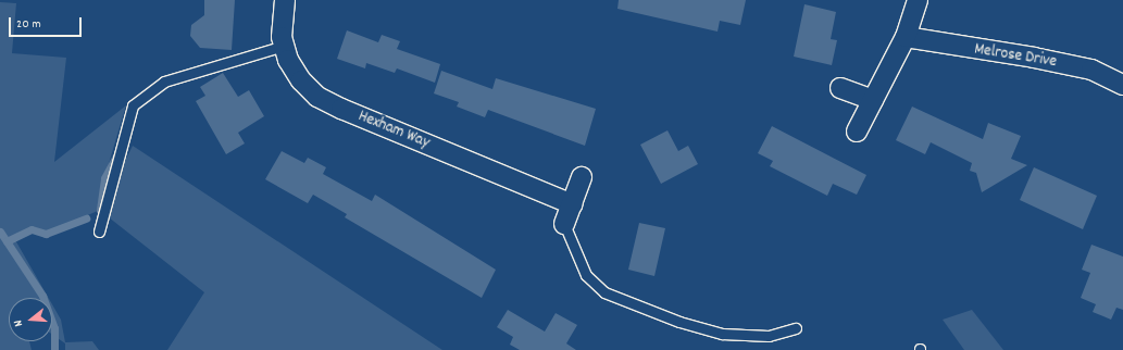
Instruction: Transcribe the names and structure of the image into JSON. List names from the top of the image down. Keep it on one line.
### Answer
{"streets":{"street":["Melrose Drive","Hexham Way"]},"scale_bar":"20 m","north":"left"}
